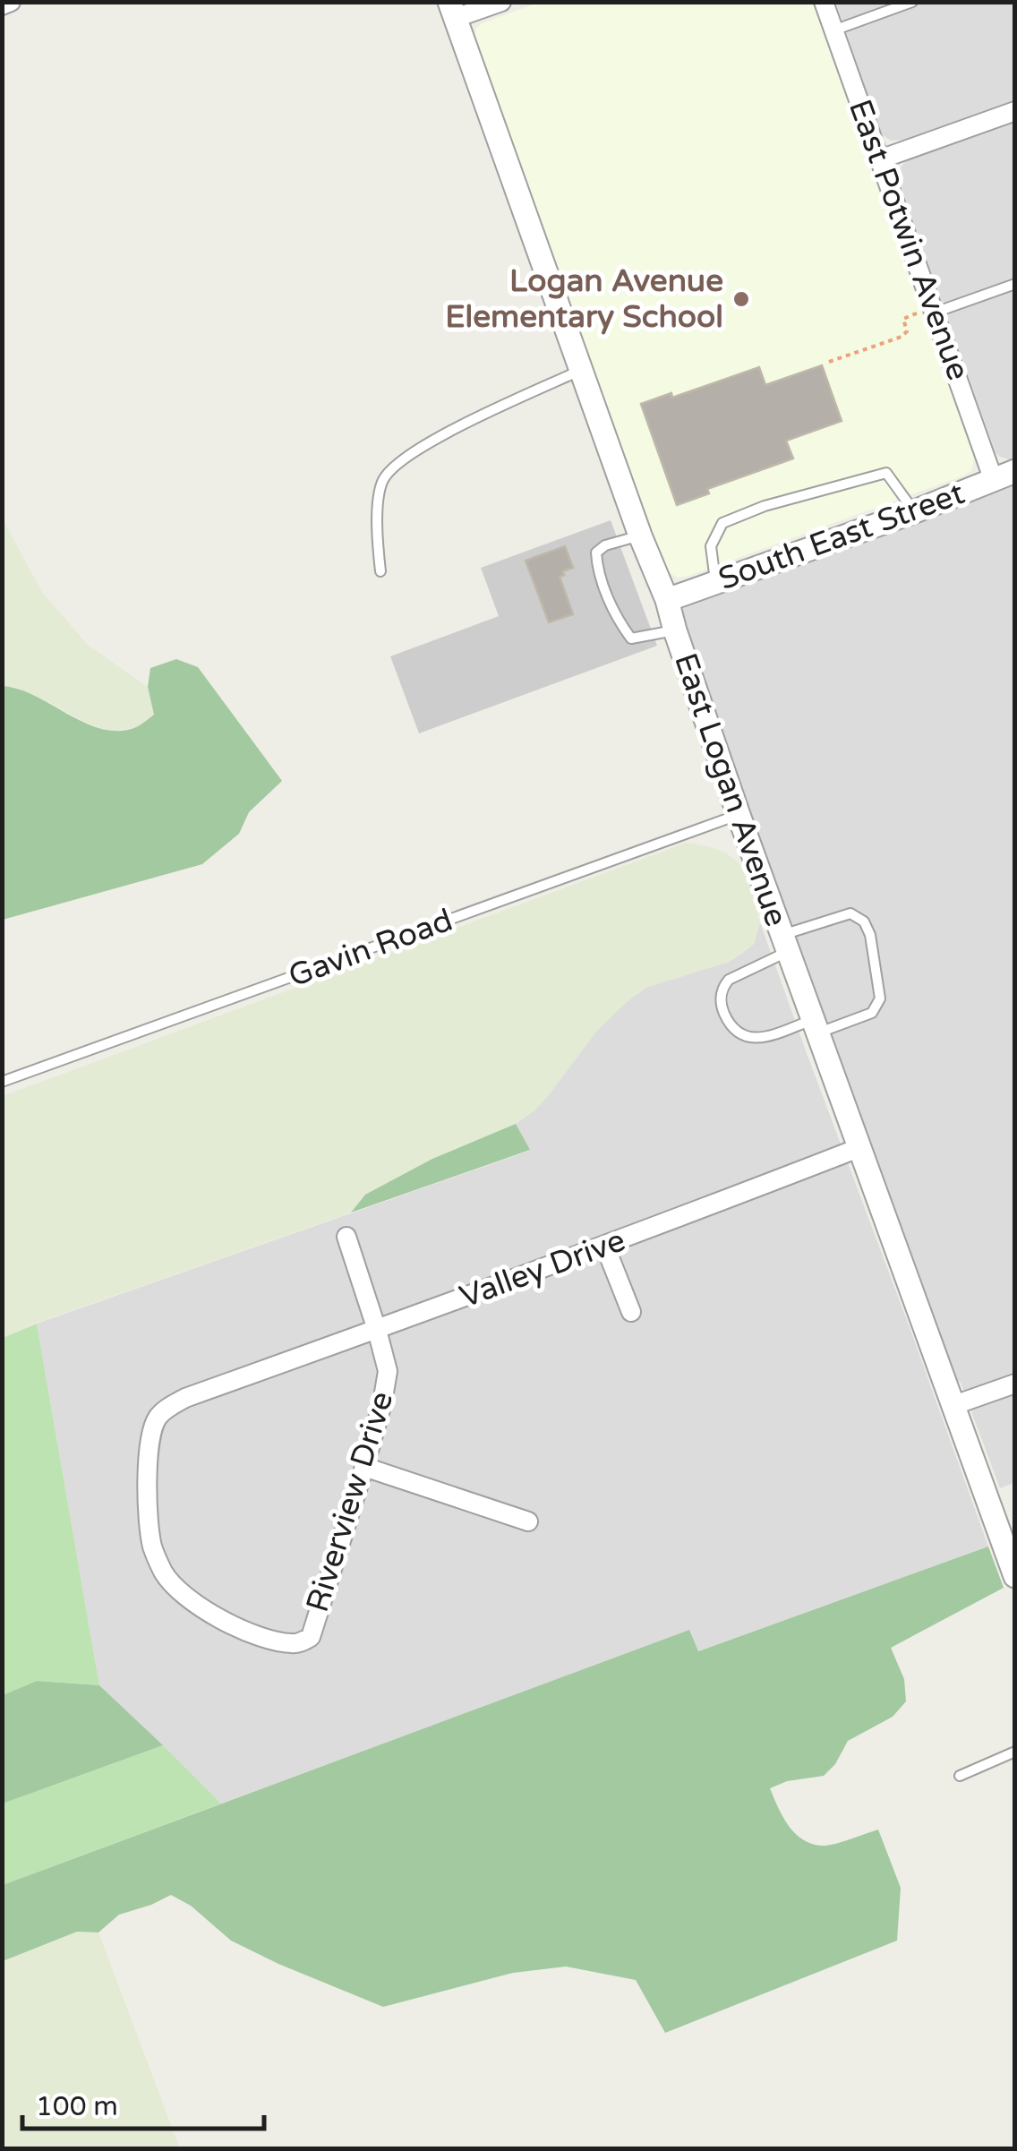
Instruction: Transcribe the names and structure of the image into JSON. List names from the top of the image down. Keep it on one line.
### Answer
{"streets":{"street":["East Potwin Avenue","South East Street","East Logan Avenue","Valley Drive","Riverview Drive"],"lane":["Gavin Road"]},"crossings":[["East Potwin Avenue","South East Street"],["South East Street","East Logan Avenue"],["East Logan Avenue","Gavin Road"],["East Logan Avenue","Valley Drive"],["Valley Drive","Riverview Drive"]],"places":["Logan Avenue Elementary School"],"scale_bar":"100 m"}
